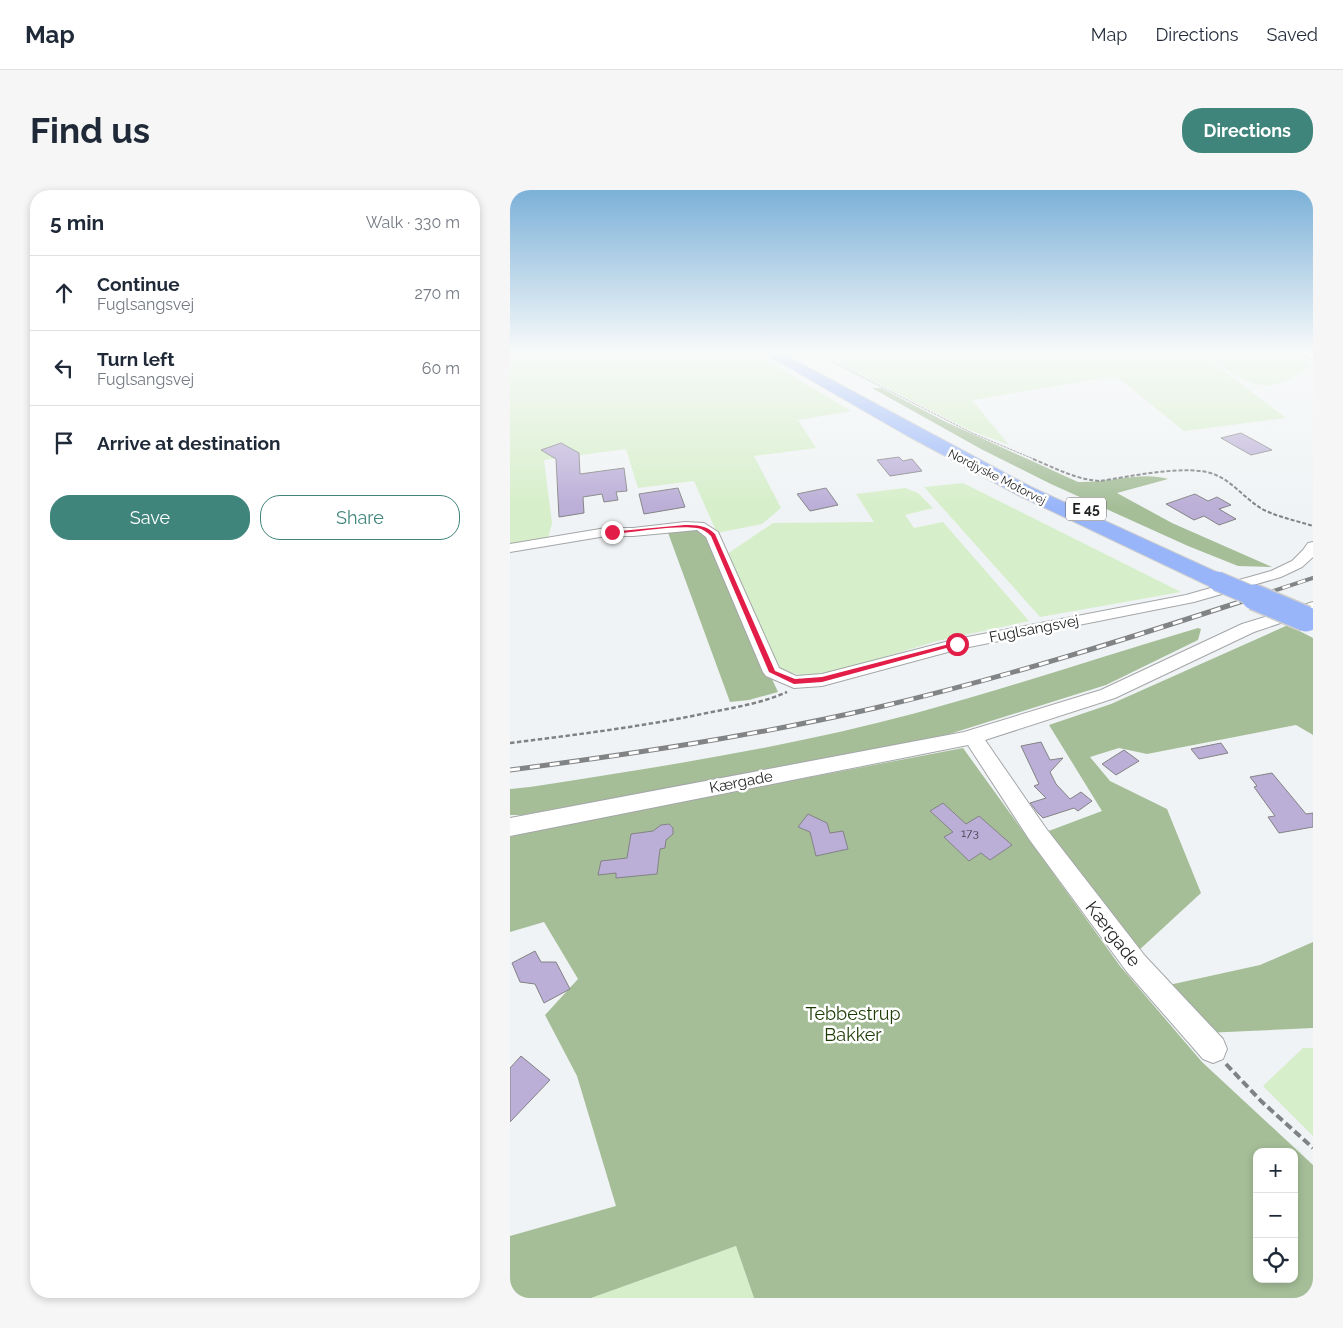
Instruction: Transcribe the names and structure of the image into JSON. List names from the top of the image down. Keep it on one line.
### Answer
{"streets":{"highway":["Nordjyske Motorvej","E 45"],"street":["Fuglsangsvej","Kærgade"]},"crossings":[["Nordjyske Motorvej","Kærgade"]],"parks":["Tebbestrup Bakker"],"house_numbers":["173"],"page":{"header":"Map","nav":["Map","Directions","Saved"],"buttons":["Directions",["Save","Share"]],"title":"Find us","heading":["5 min","Walk · 330 m"],"list":[["Continue","Fuglsangsvej","270 m"],["Turn left","Fuglsangsvej","60 m"],"Arrive at destination"],"map_buttons":["+","−"]}}
